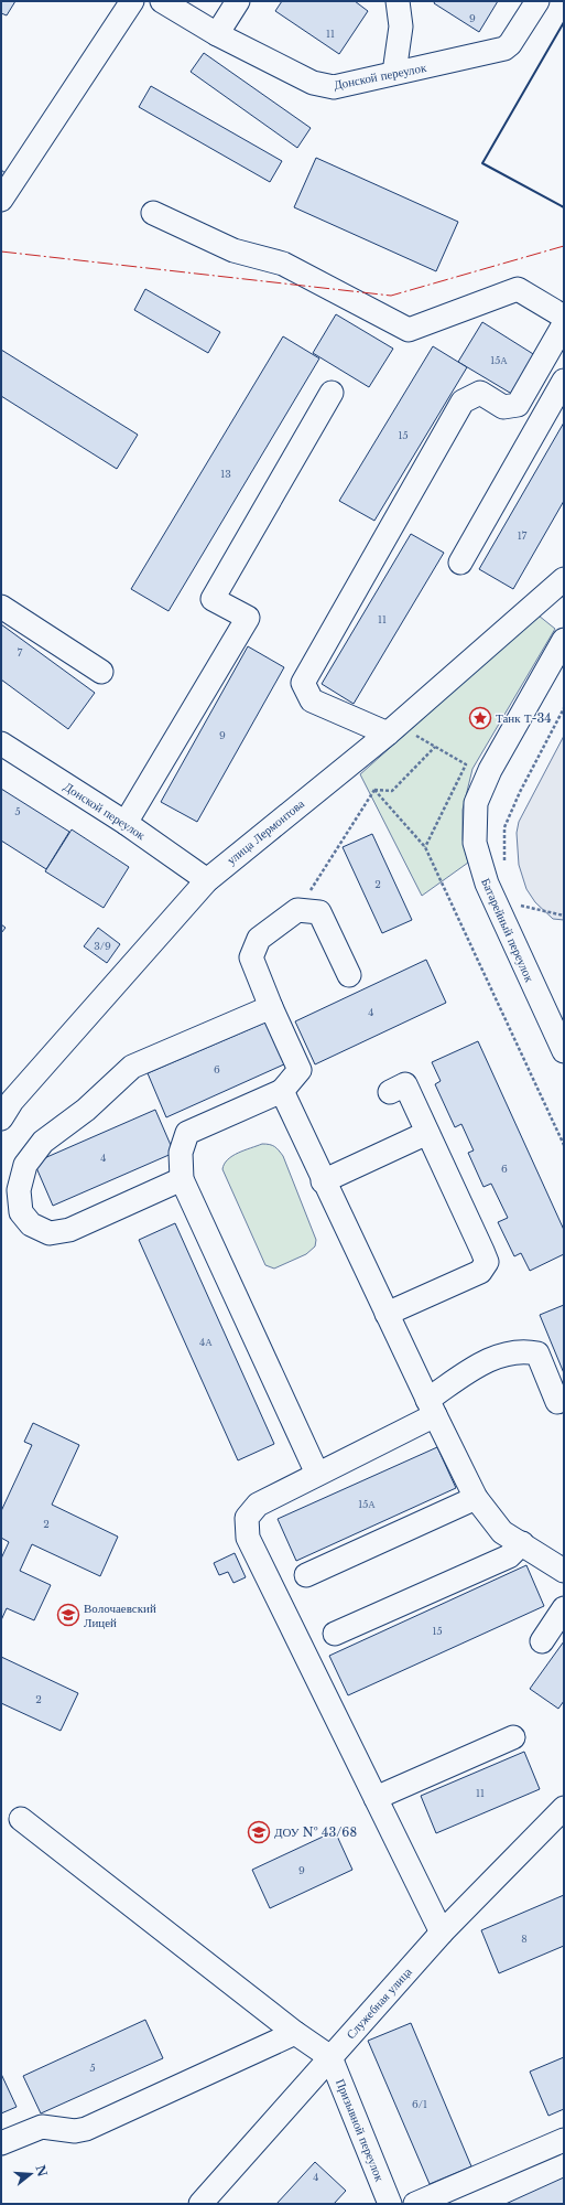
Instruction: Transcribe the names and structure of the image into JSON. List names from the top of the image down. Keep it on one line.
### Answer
{"streets":{"street":["Донской переулок","улица Лермонтова","Батарейный переулок","Служебная улица","Призывной переулок"]},"crossings":[["Донской переулок","улица Лермонтова"],["Служебная улица","Призывной переулок"]],"places":{"place":["Танк Т-34"],"school or university":["Волочаевский Лицей","ДОУ № 43/68"]},"house_numbers":["9","11","15А","15","13","17","11","7","9","5","2","3/9","4","6","4","6","4А","15А","2","15","2","11","9","8","5","6/1","4"],"north":"right"}
